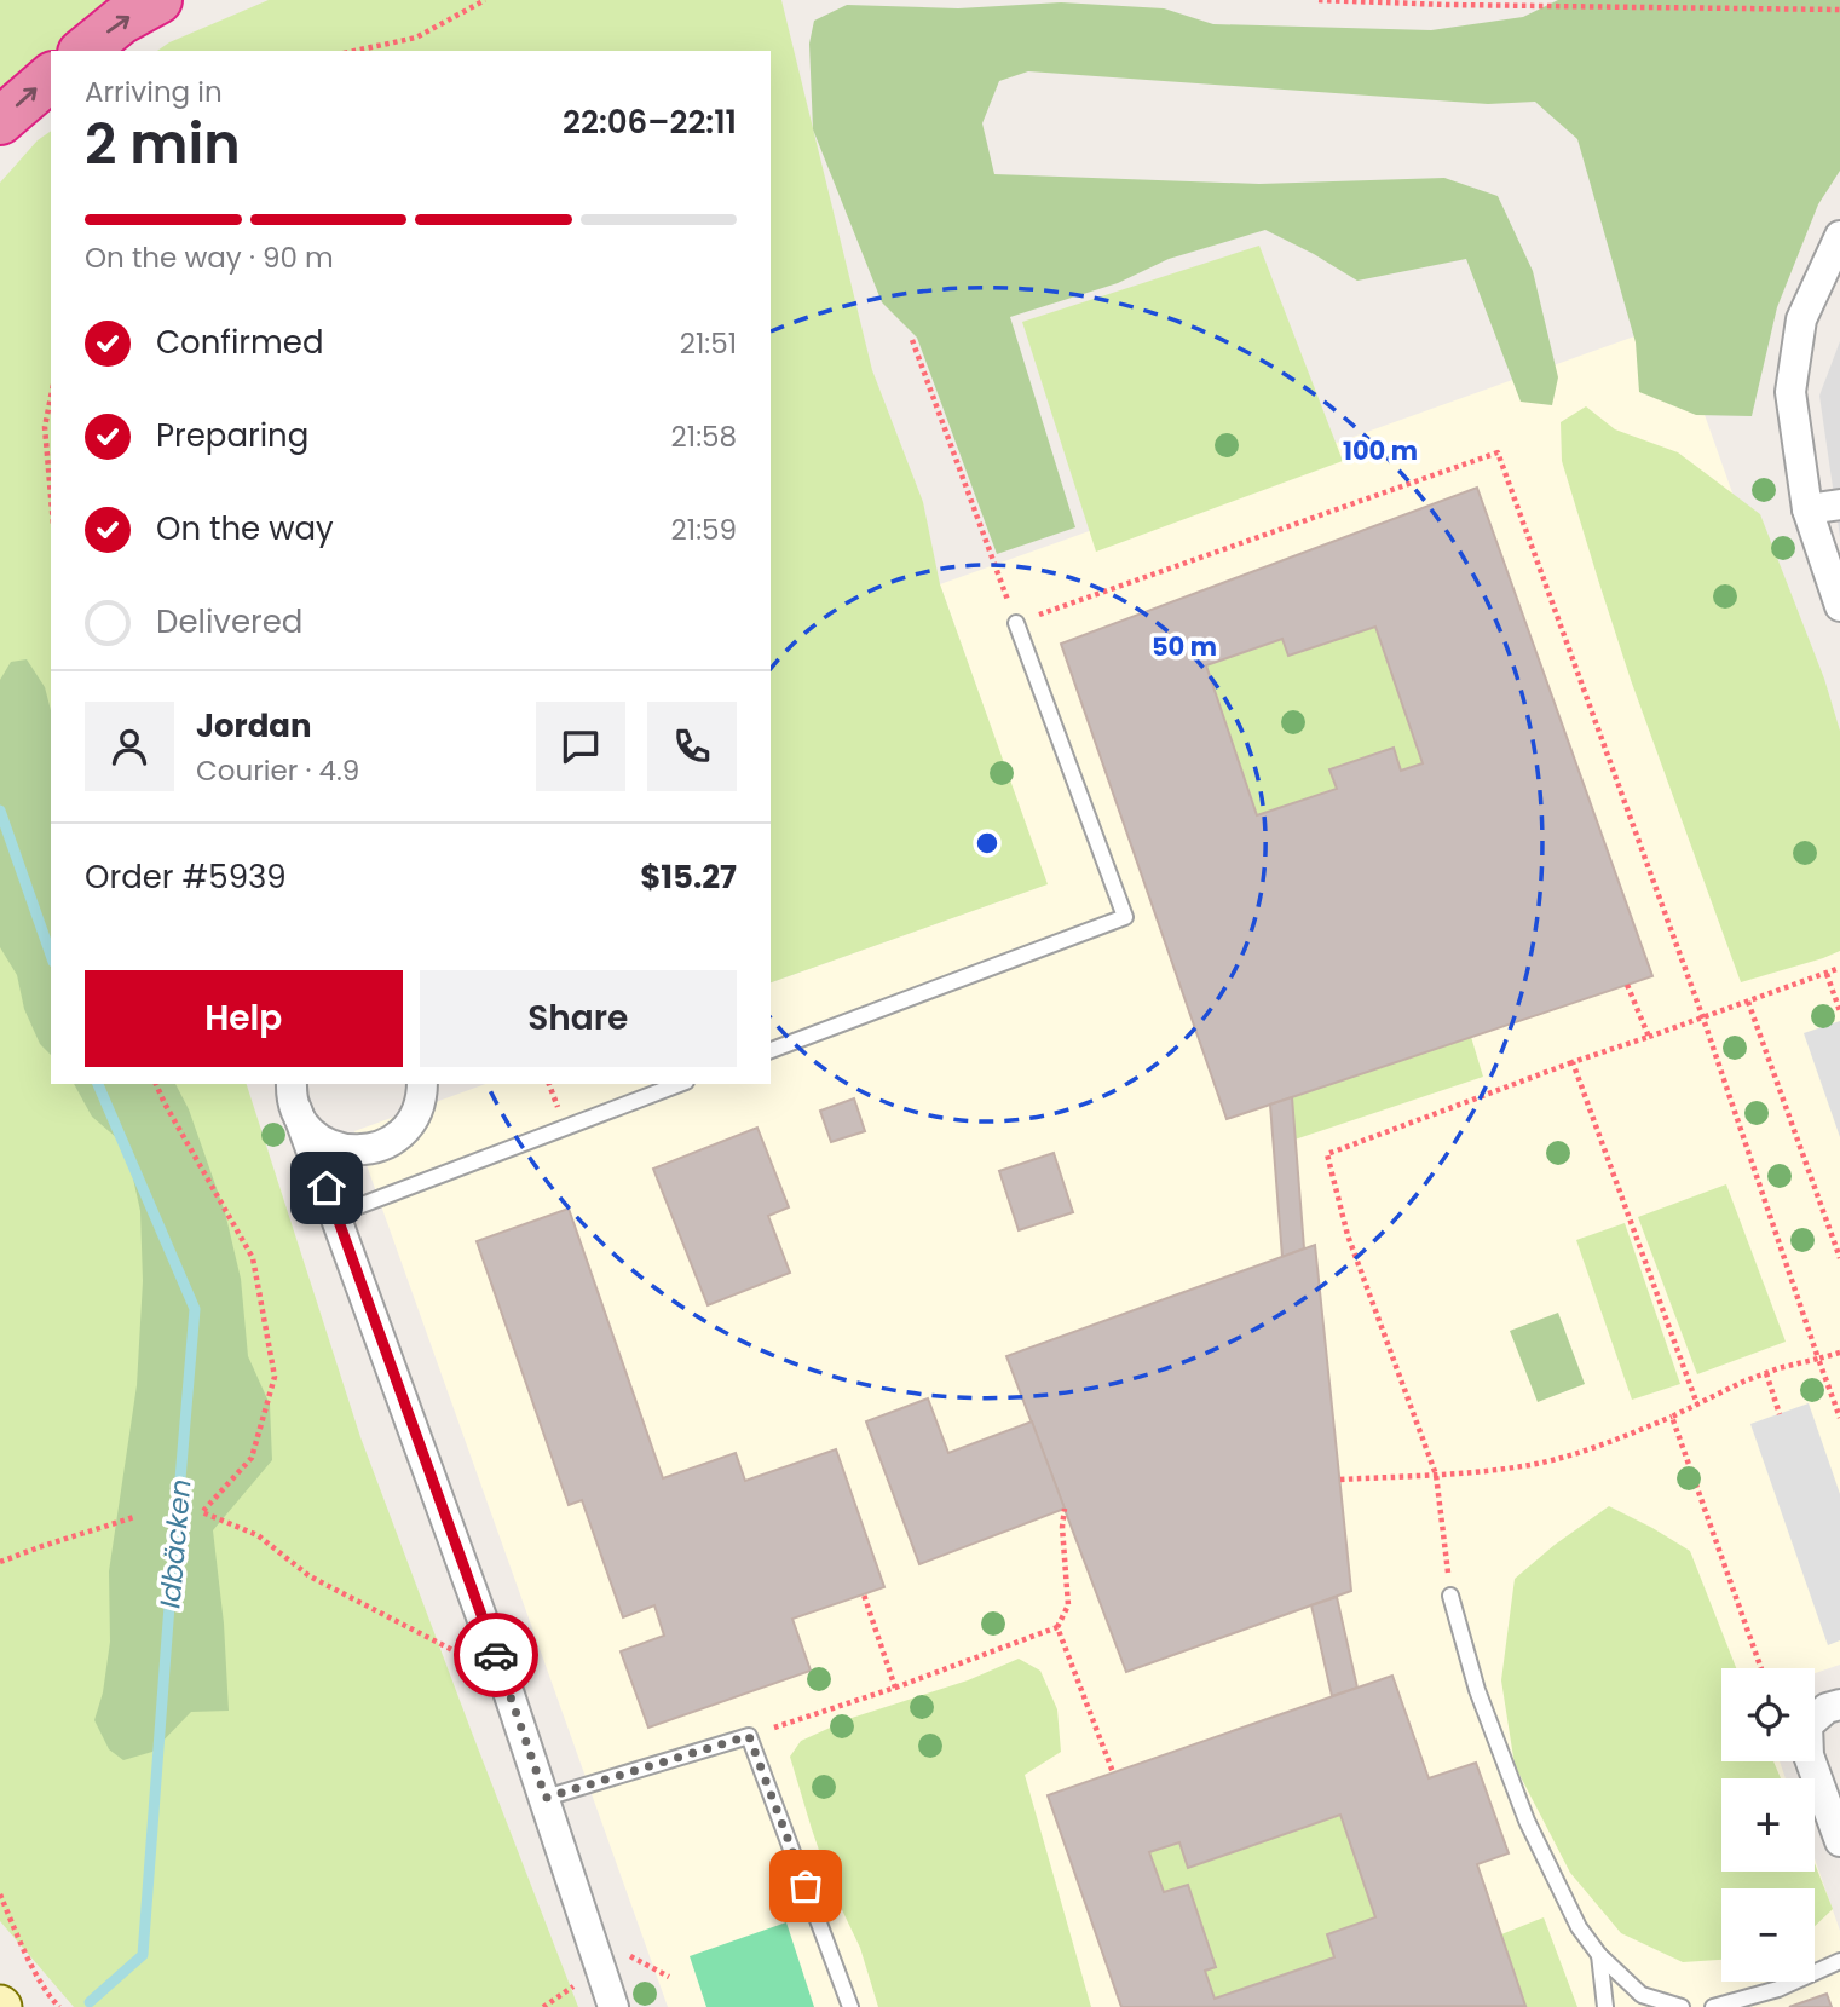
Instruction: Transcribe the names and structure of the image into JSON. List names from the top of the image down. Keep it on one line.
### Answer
{"water":["Idbäcken"],"page":{"heading":["2 min","Arriving in","22:06–22:11"],"panel":["Jordan","Courier · 4.9","Order #5939","$15.27"],"bar":"On the way · 90 m","list":[["Confirmed","21:51"],["Preparing","21:58"],["On the way","21:59"],"Delivered"],"buttons":["Help","Share"],"map_buttons":["+","−"]},"rings":["100 m","50 m"]}
